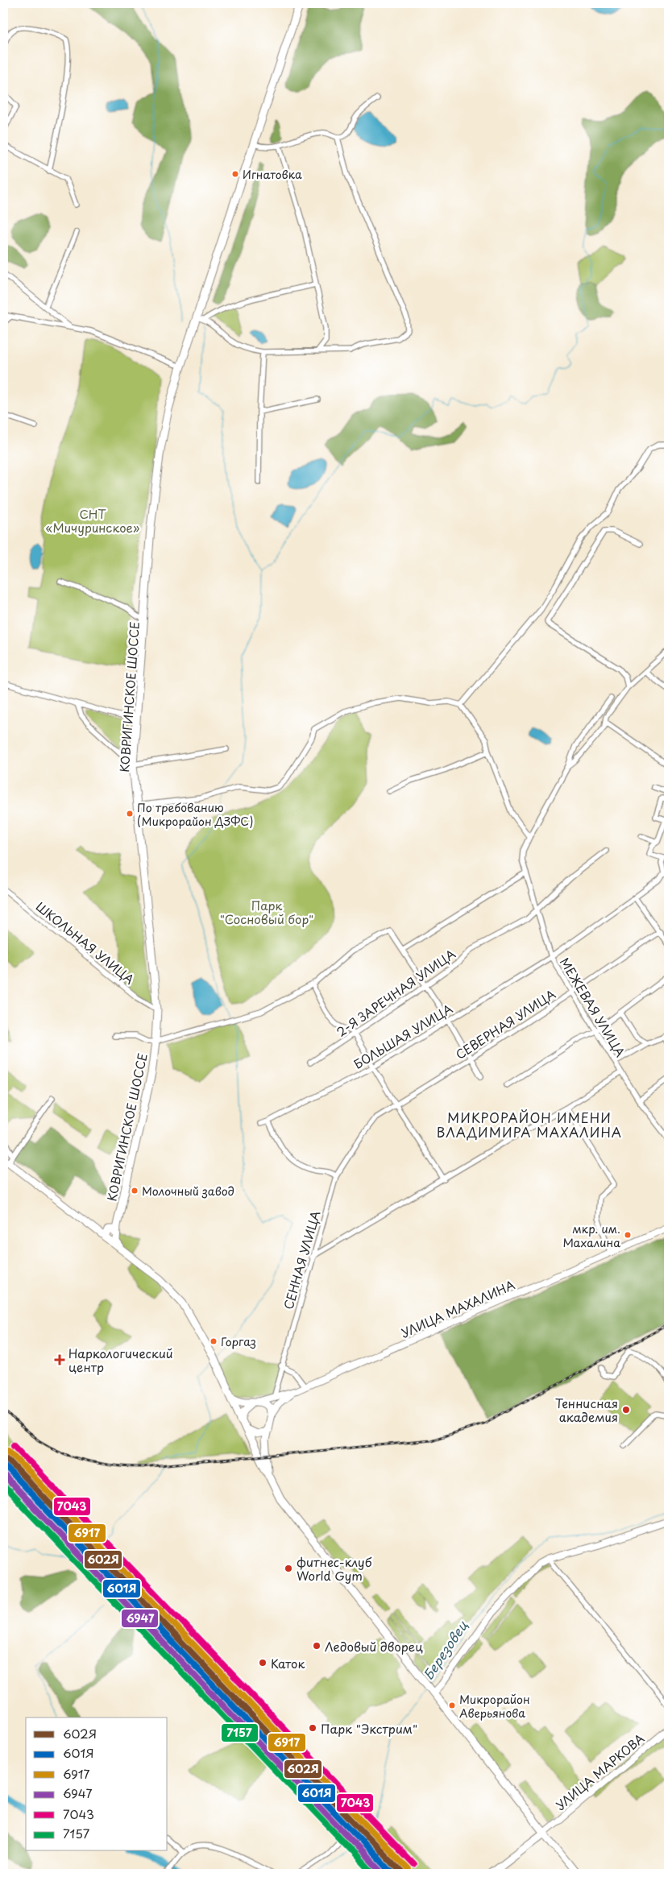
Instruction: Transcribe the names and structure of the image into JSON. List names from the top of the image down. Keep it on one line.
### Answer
{"streets":{"main road":["КОВРИГИНСКОЕ ШОССЕ"],"street":["ШКОЛЬНАЯ УЛИЦА","2-Я ЗАРЕЧНАЯ УЛИЦА","МЕЖЕВАЯ УЛИЦА","СЕВЕРНАЯ УЛИЦА","БОЛЬШАЯ УЛИЦА","СЕННАЯ УЛИЦА","УЛИЦА МАХАЛИНА","УЛИЦА МАРКОВА"]},"crossings":[["КОВРИГИНСКОЕ ШОССЕ","ШКОЛЬНАЯ УЛИЦА"],["2-Я ЗАРЕЧНАЯ УЛИЦА","МЕЖЕВАЯ УЛИЦА"],["МЕЖЕВАЯ УЛИЦА","СЕВЕРНАЯ УЛИЦА"],["МЕЖЕВАЯ УЛИЦА","БОЛЬШАЯ УЛИЦА"],["СЕВЕРНАЯ УЛИЦА","СЕННАЯ УЛИЦА"],["СЕННАЯ УЛИЦА","УЛИЦА МАХАЛИНА"]],"districts":["МИКРОРАЙОН ИМЕНИ ВЛАДИМИРА МАХАЛИНА"],"water":["Березовец"],"parks":["СНТ «Мичуринское»","Парк \"Сосновый бор\""],"places":{"other":["Игнатовка","По требованию (Микрорайон ДЗФС)","Молочный завод","мкр. им. Махалина","Горгаз","Теннисная академия","фитнес-клуб World Gym","Ледовый дворец","Каток","Микрорайон Аверьянова","Парк \"Экстрим\""],"health":["Наркологический центр"]},"lines":["transit line 7043","transit line 6917","transit line 602Я","transit line 601Я","transit line 6947","transit line 7157"],"legend":["602Я","601Я","6917","6947","7043","7157"]}
